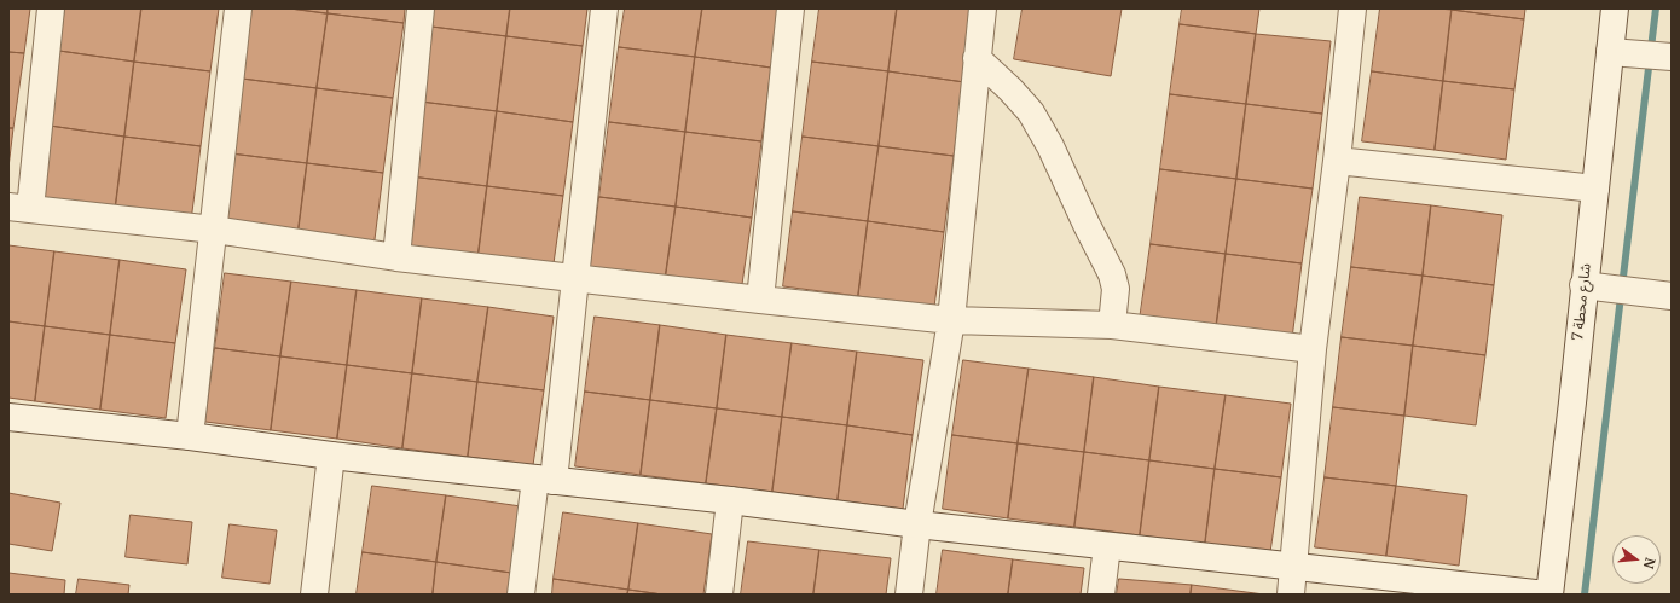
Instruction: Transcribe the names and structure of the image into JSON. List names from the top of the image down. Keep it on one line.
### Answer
{"streets":{"street":["شارع محطة 7"]},"north":"right"}
